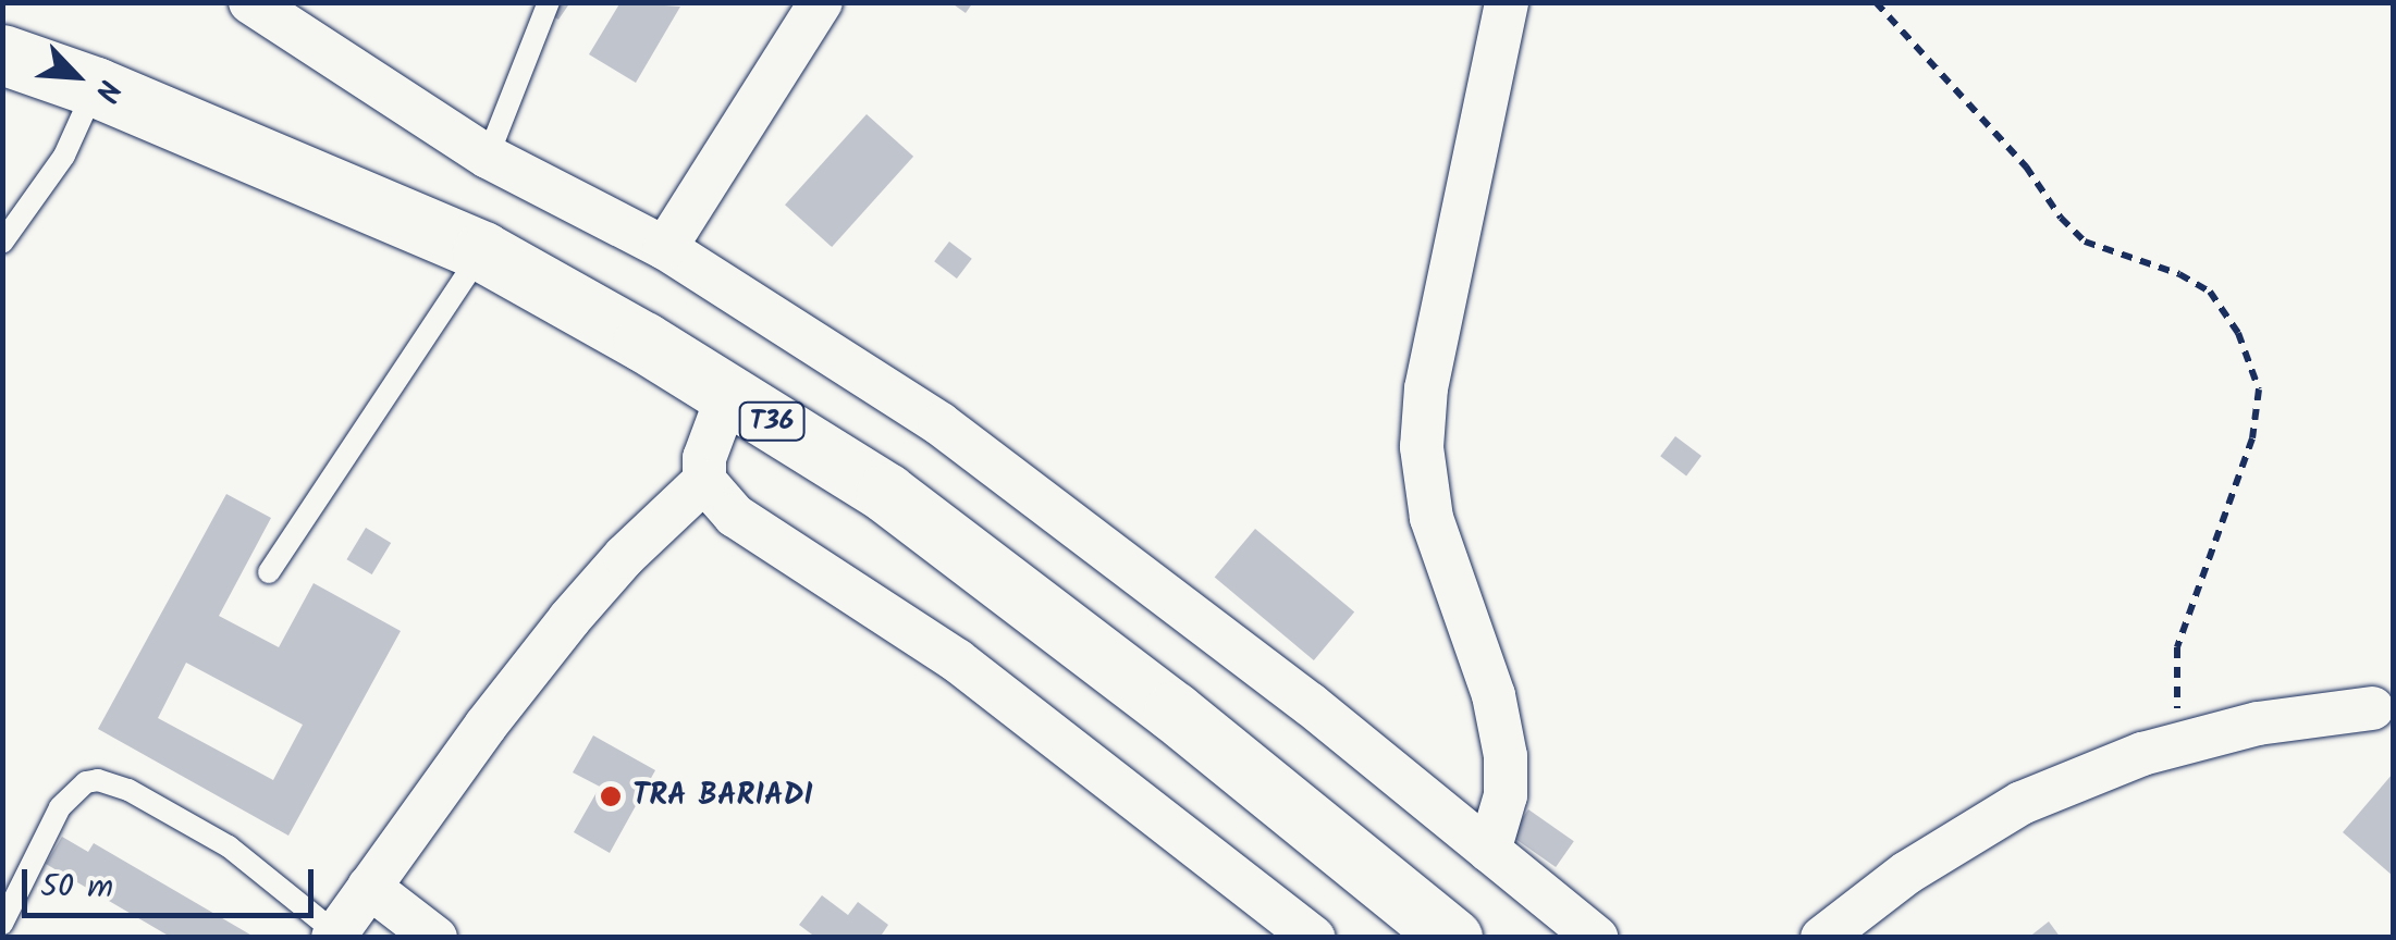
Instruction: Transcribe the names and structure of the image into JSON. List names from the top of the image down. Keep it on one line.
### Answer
{"streets":{"highway":["T36"]},"places":["TRA BARIADI"],"scale_bar":"50 m","north":"bottom right"}
